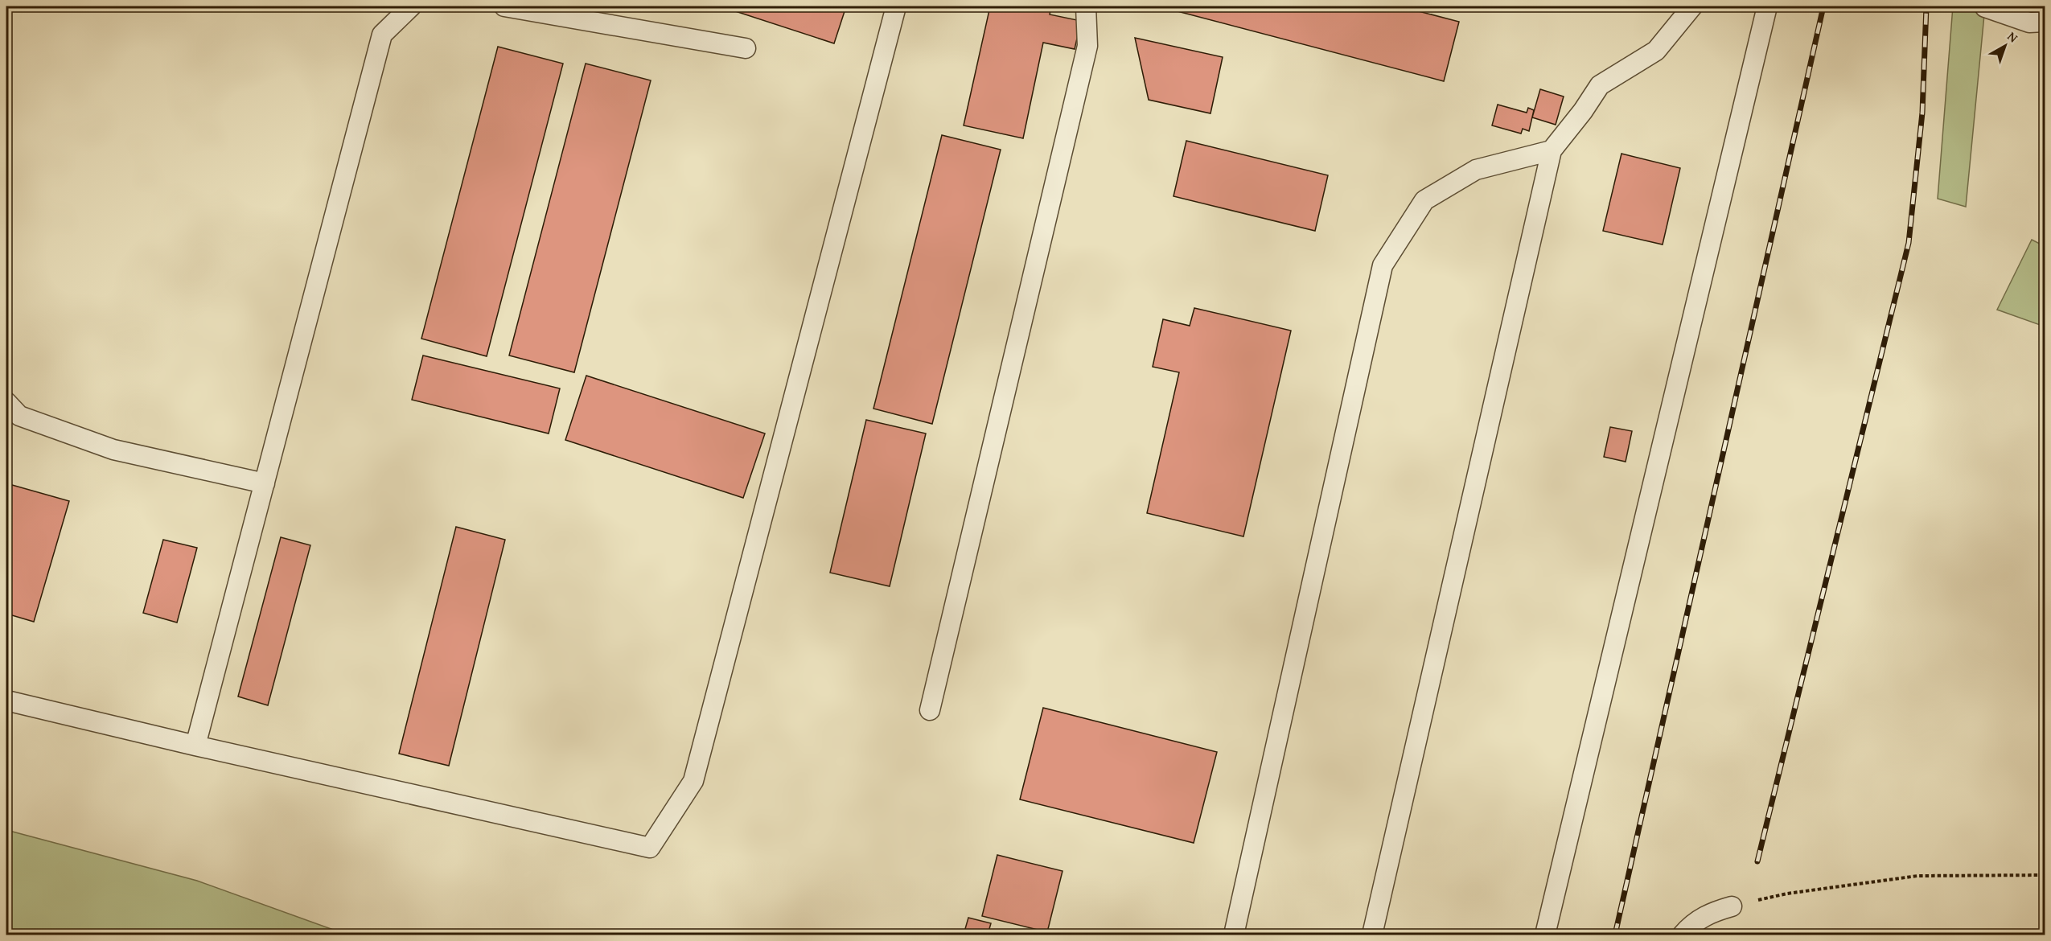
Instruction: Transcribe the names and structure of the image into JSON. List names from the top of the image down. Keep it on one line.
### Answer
{"north":"top right"}
